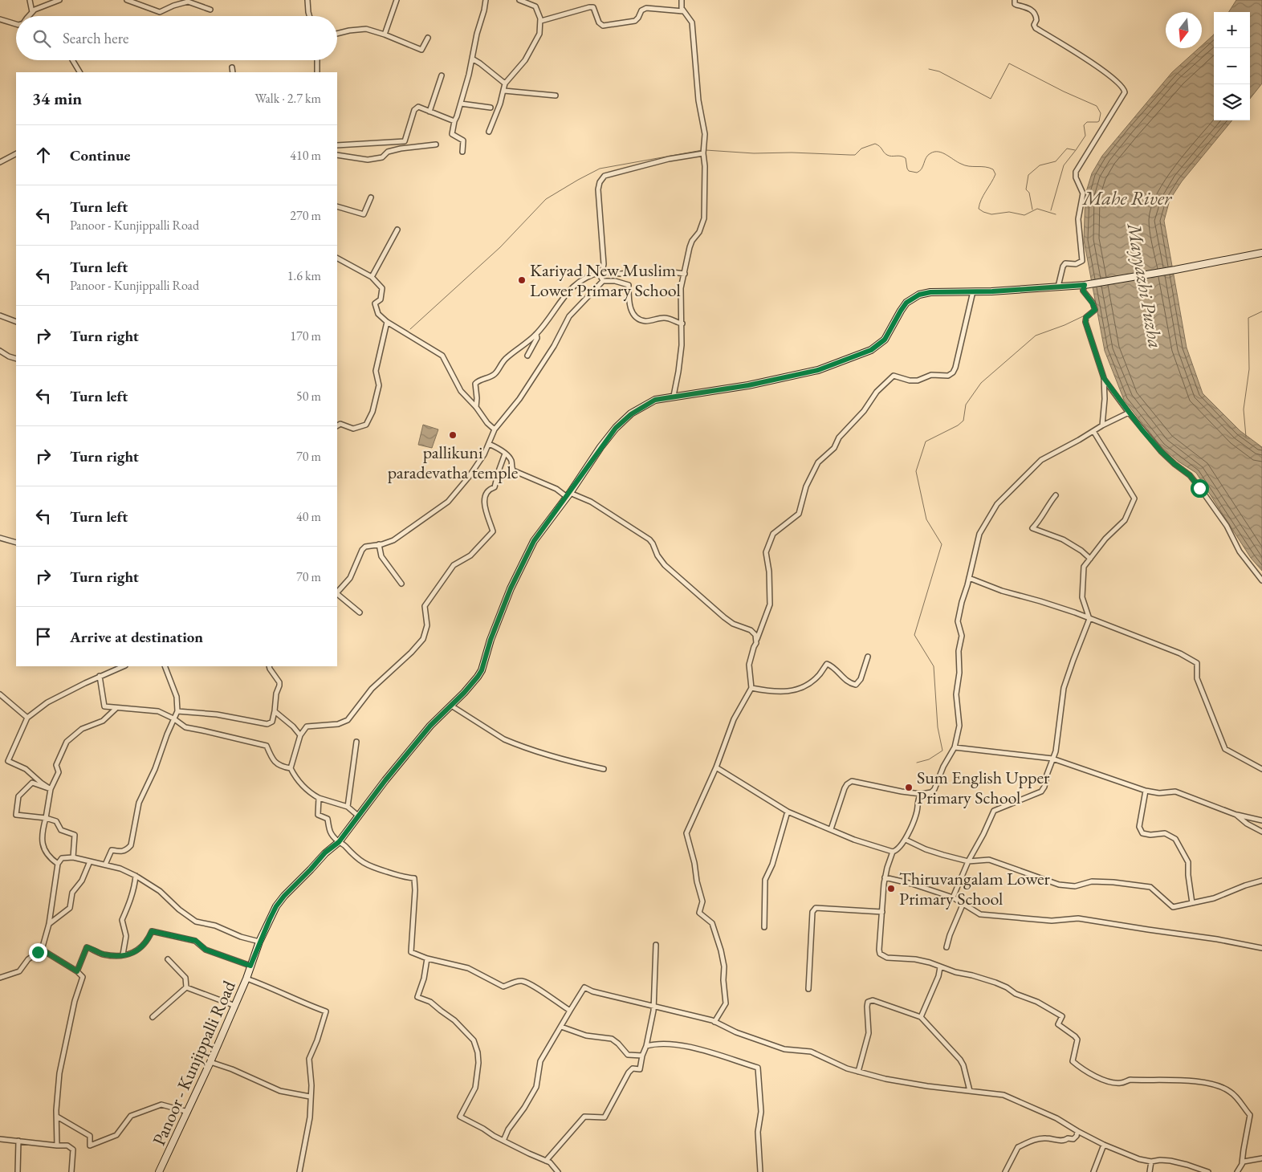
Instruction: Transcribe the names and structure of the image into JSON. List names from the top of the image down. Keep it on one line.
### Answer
{"streets":{"main road":["Panoor - Kunjippalli Road"]},"water":["Mahe River","Mayyazhi Puzha"],"places":["Kariyad New Muslim Lower Primary School","pallikuni paradevatha temple","Sum English Upper Primary School","Thiruvangalam Lower Primary School"],"north":"bottom","page":{"map_buttons":["+","−"],"search":"Search here","heading":["34 min","Walk · 2.7 km"],"list":[["Continue","410 m"],["Turn left","Panoor - Kunjippalli Road","270 m"],["Turn left","Panoor - Kunjippalli Road","1.6 km"],["Turn right","170 m"],["Turn left","50 m"],["Turn right","70 m"],["Turn left","40 m"],["Turn right","70 m"],"Arrive at destination"]}}
